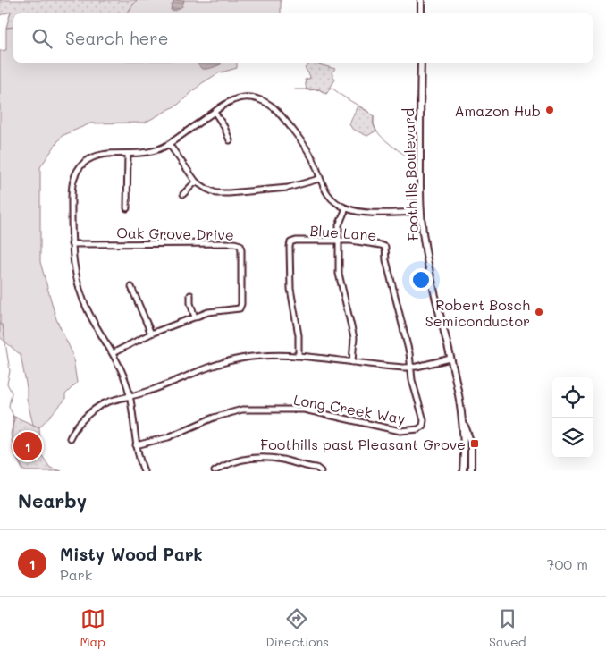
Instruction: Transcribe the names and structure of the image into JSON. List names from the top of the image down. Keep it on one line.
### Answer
{"streets":{"main road":["Foothills Boulevard"],"street":["Blue Lane","Oak Grove Drive","Long Creek Way"]},"crossings":[["Blue Lane","Long Creek Way"]],"places":{"other":["Amazon Hub","Robert Bosch Semiconductor"],"transit":["Foothills past Pleasant Grove"]},"page":{"search":"Search here","pins":"1","heading":"Nearby","list":[{"mark":"1","name":"Misty Wood Park","note":"Park","value":"700 m"}],"nav":["Map","Directions","Saved"]}}
